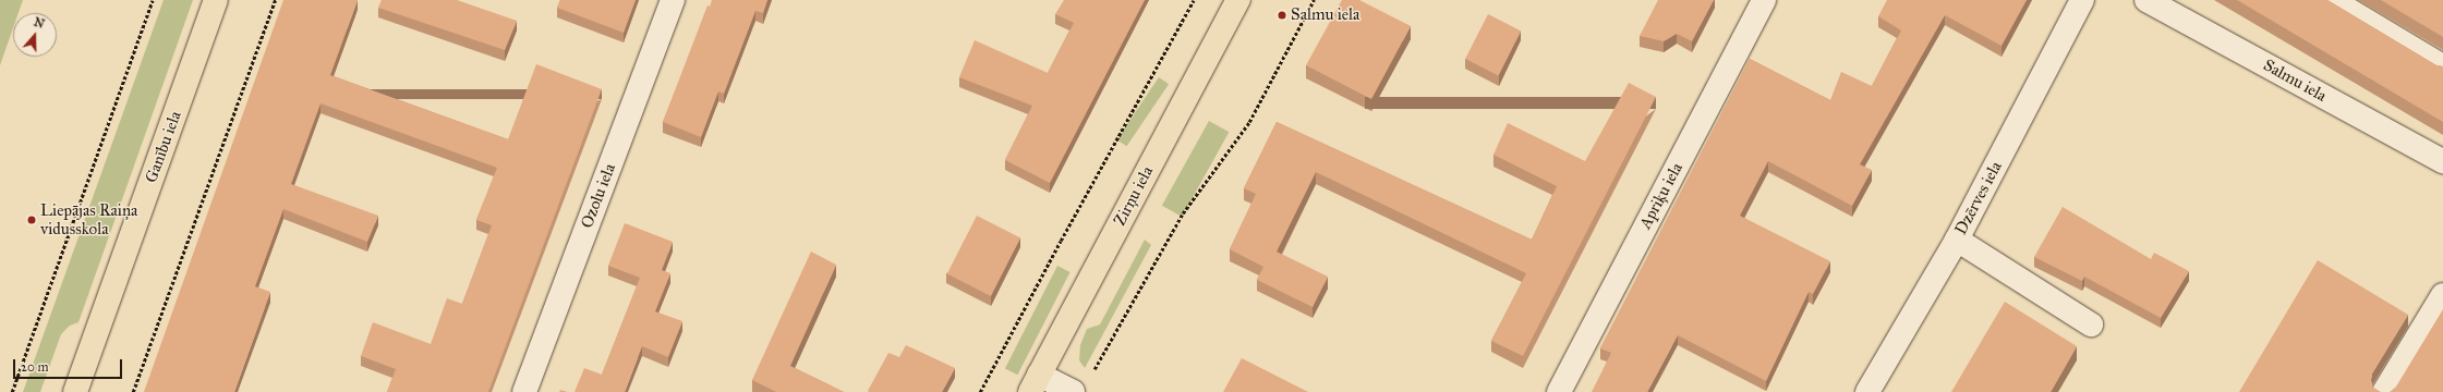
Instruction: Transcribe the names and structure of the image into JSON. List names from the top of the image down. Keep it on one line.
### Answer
{"streets":{"highway":["Ganību iela","Zirņu iela"],"street":["Salmu iela","Ozolu iela","Apriķu iela","Dzērves iela"]},"places":["Salmu iela","Liepājas Raiņa vidusskola"],"scale_bar":"20 m","north":"top"}
